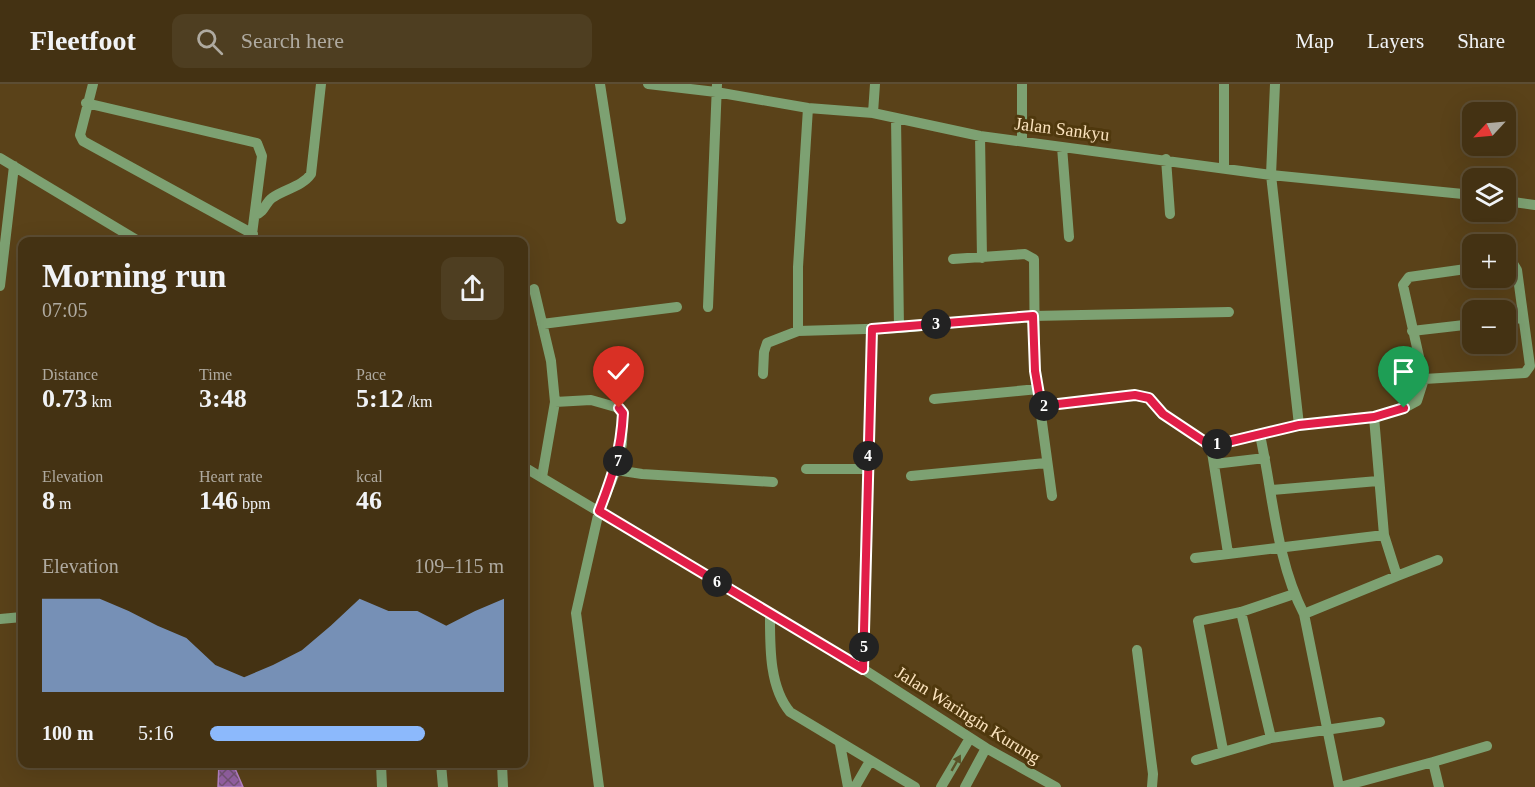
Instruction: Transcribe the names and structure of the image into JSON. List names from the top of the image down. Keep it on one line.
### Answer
{"streets":{"street":["Jalan Sankyu","Jalan Waringin Kurung"]},"north":"bottom left","page":{"header":"Fleetfoot","search":"Search here","nav":["Map","Layers","Share"],"map_buttons":["+","−"],"heading":["Morning run","07:05"],"pins":["3","2","1","4","7","6","5"],"stats":[["Distance","0.73 km"],["Time","3:48"],["Pace","5:12 /km"],["Elevation","8 m"],["Heart rate","146 bpm"],["kcal","46"]],"chart":["Elevation","109–115 m"],"list":[{"name":"100 m","note":"5:16"}]}}
